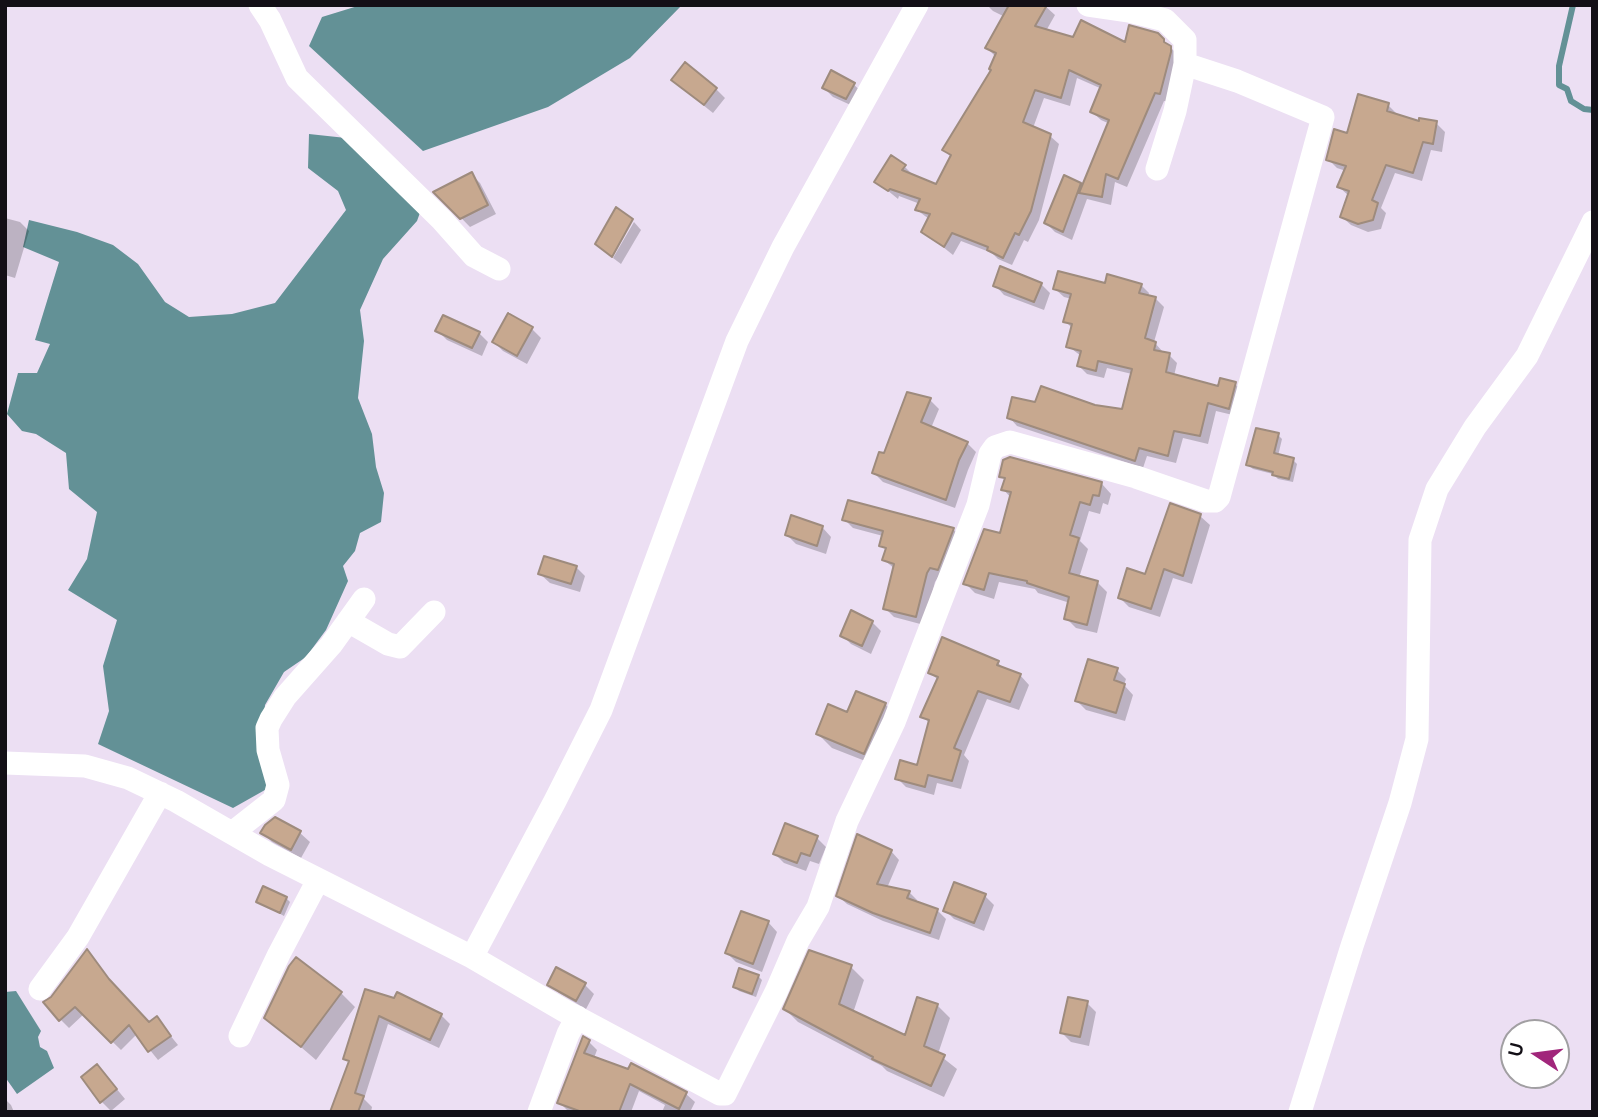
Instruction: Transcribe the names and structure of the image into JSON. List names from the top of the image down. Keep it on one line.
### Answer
{"north":"left"}
